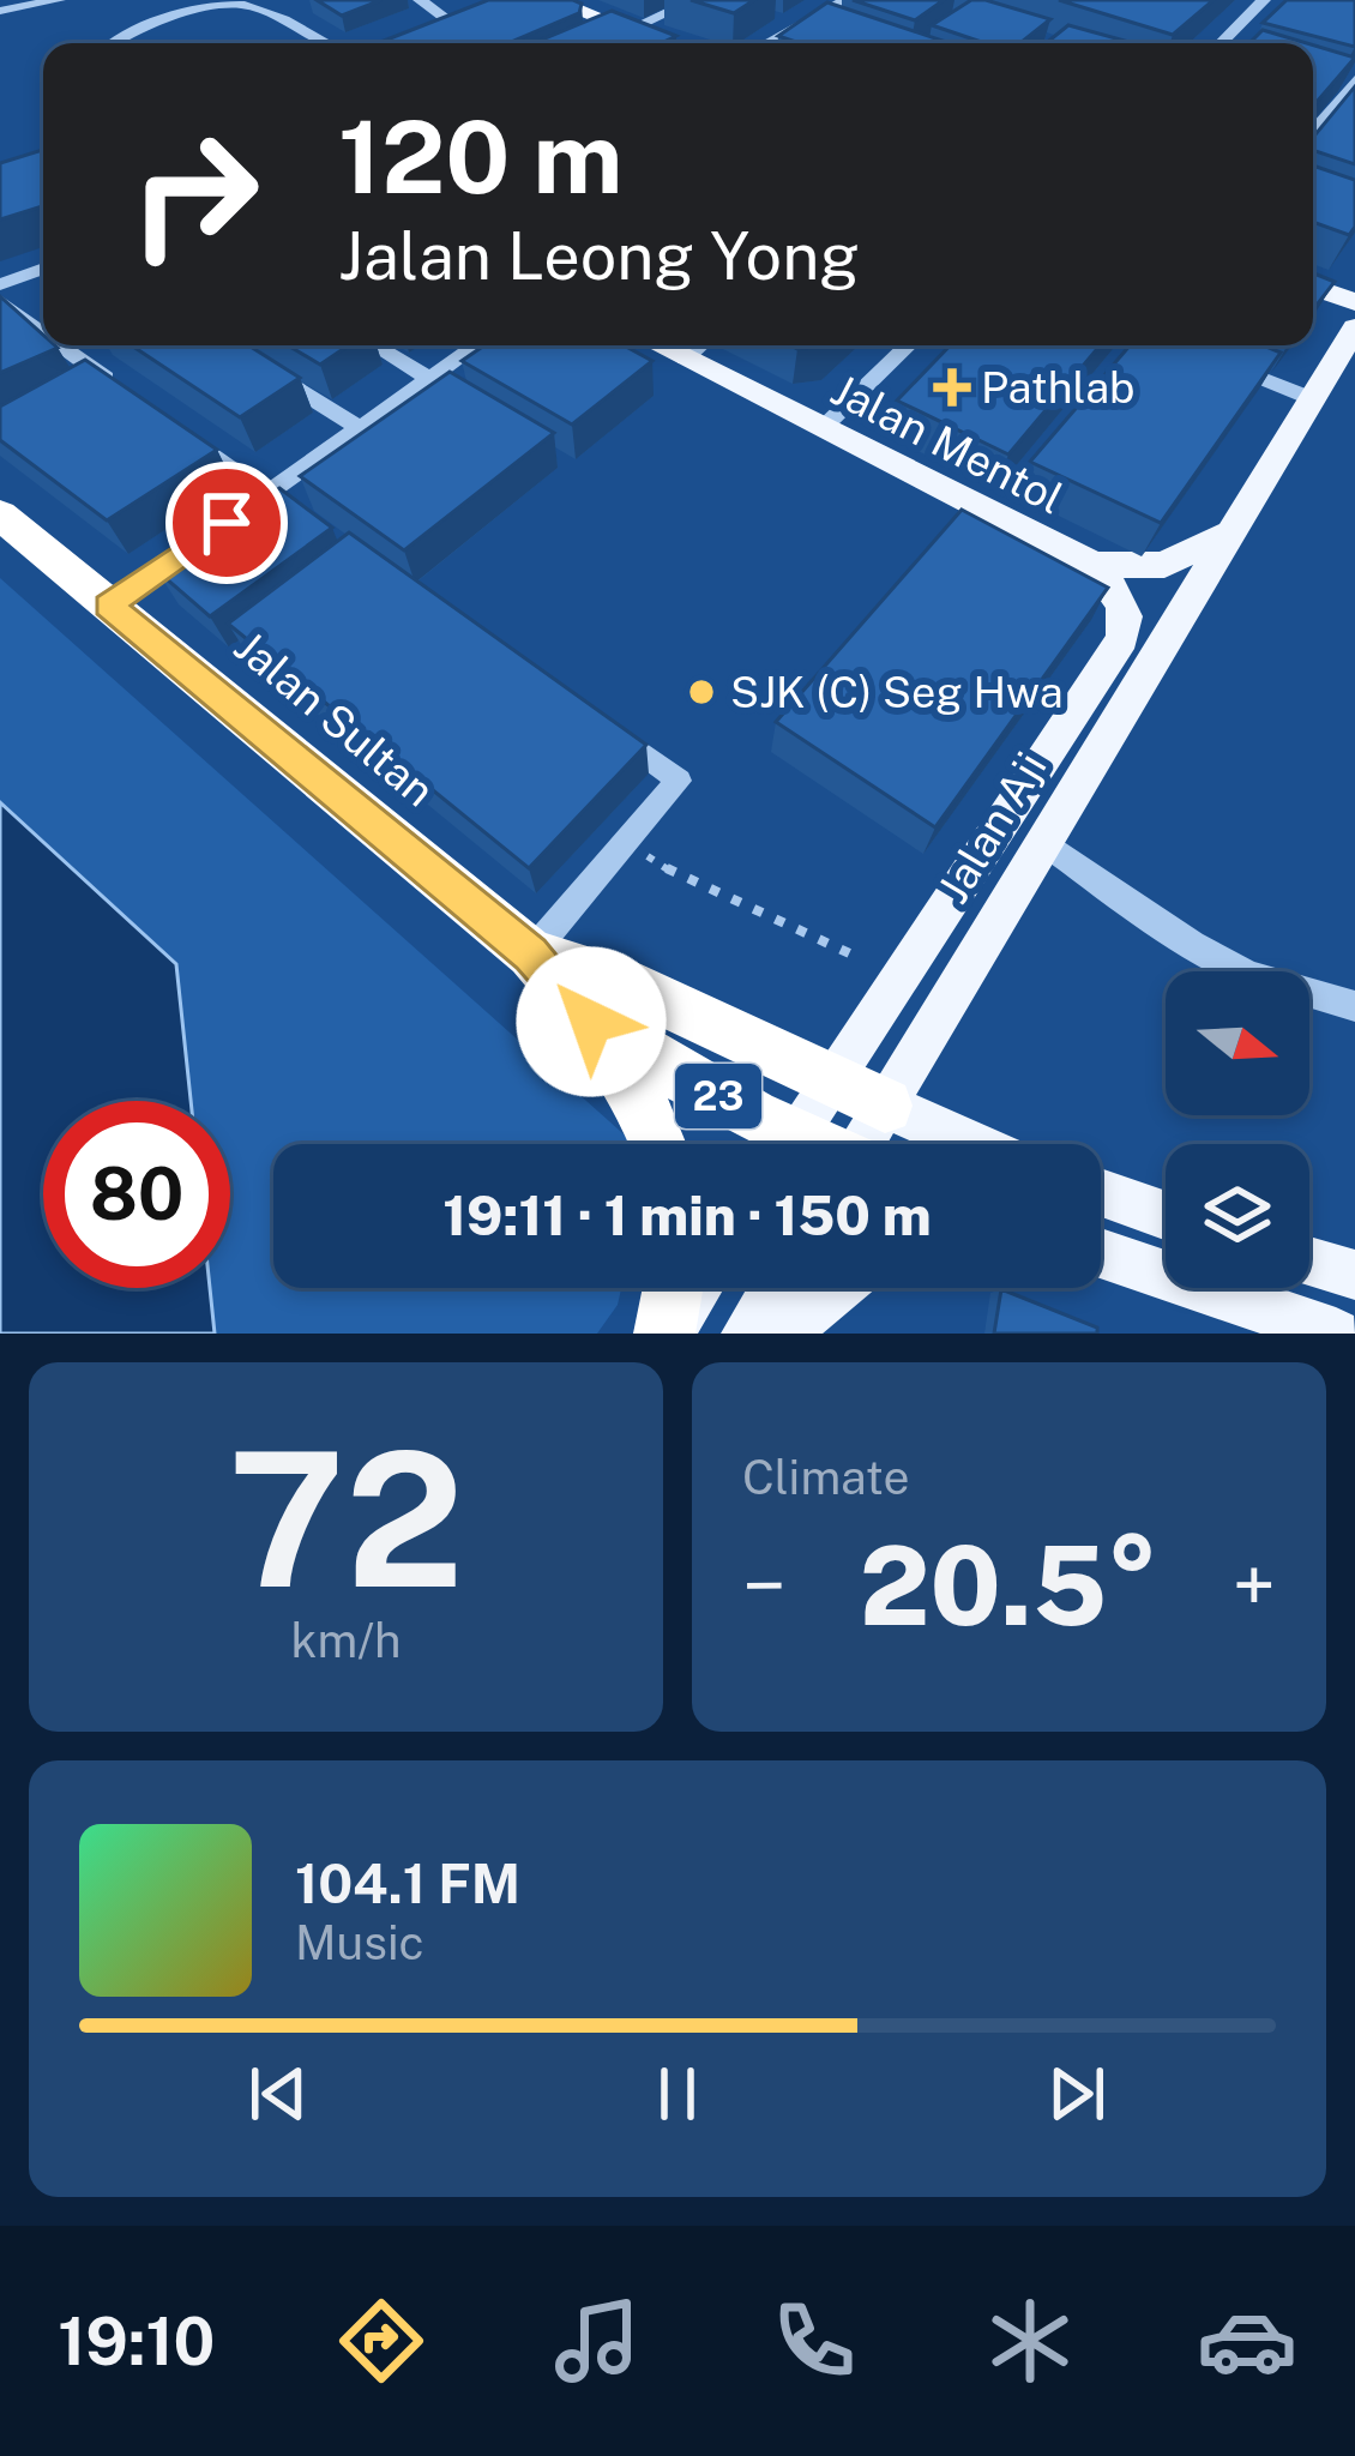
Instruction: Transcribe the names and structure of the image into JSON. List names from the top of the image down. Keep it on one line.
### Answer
{"streets":{"highway":["Jalan Sultan","23"],"main road":["Jalan Mentol","Jalan Aji"]},"crossings":[["Jalan Mentol","Jalan Aji"],["Jalan Sultan","Jalan Aji"]],"places":{"health":["Pathlab"],"other":["SJK (C) Seg Hwa"]},"north":"right","page":{"turn":["120 m","Jalan Leong Yong"],"limit":"80","trip":"19:11 · 1 min · 150 m","tile":[["72","km/h"],"Climate"],"heat":["−","20.5°","+"],"song":["104.1 FM","Music"],"tabs":"19:10"}}
